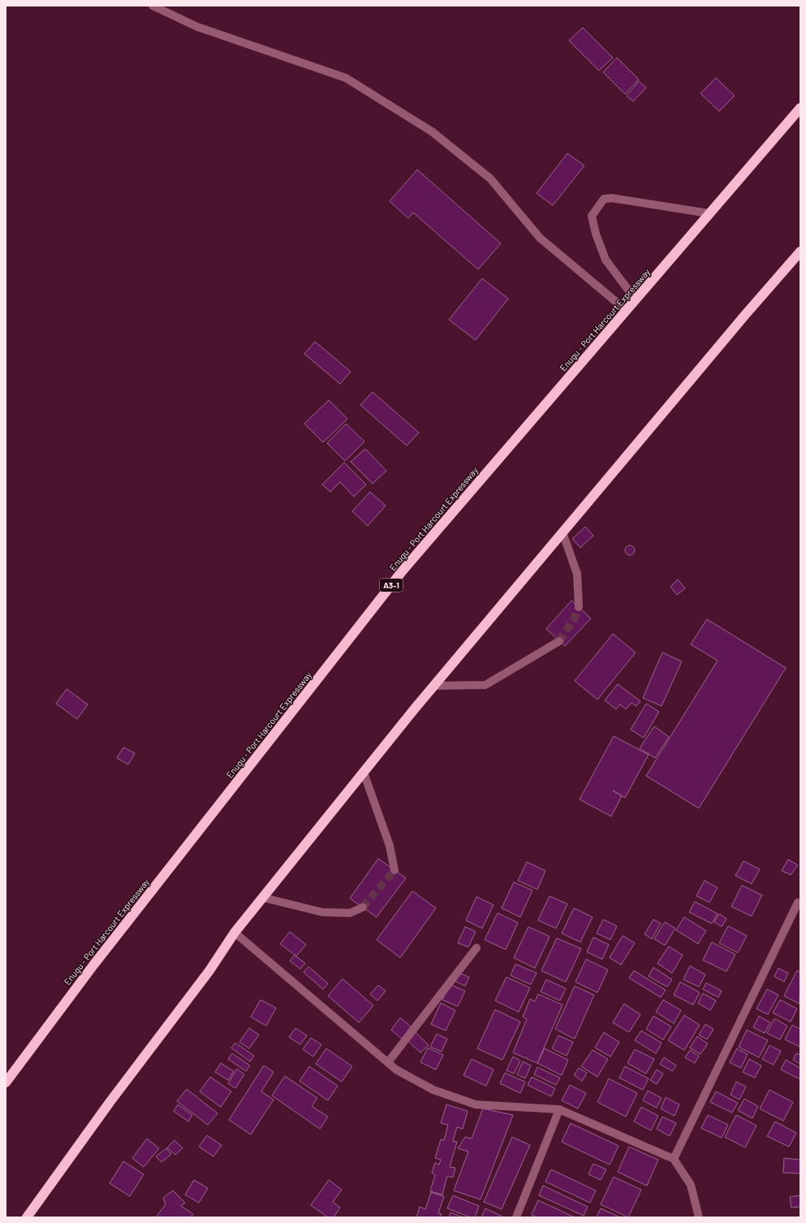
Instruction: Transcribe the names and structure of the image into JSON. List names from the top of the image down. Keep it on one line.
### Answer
{"streets":{"highway":["Enugu - Port Harcourt Expressway","A3-1"]}}
